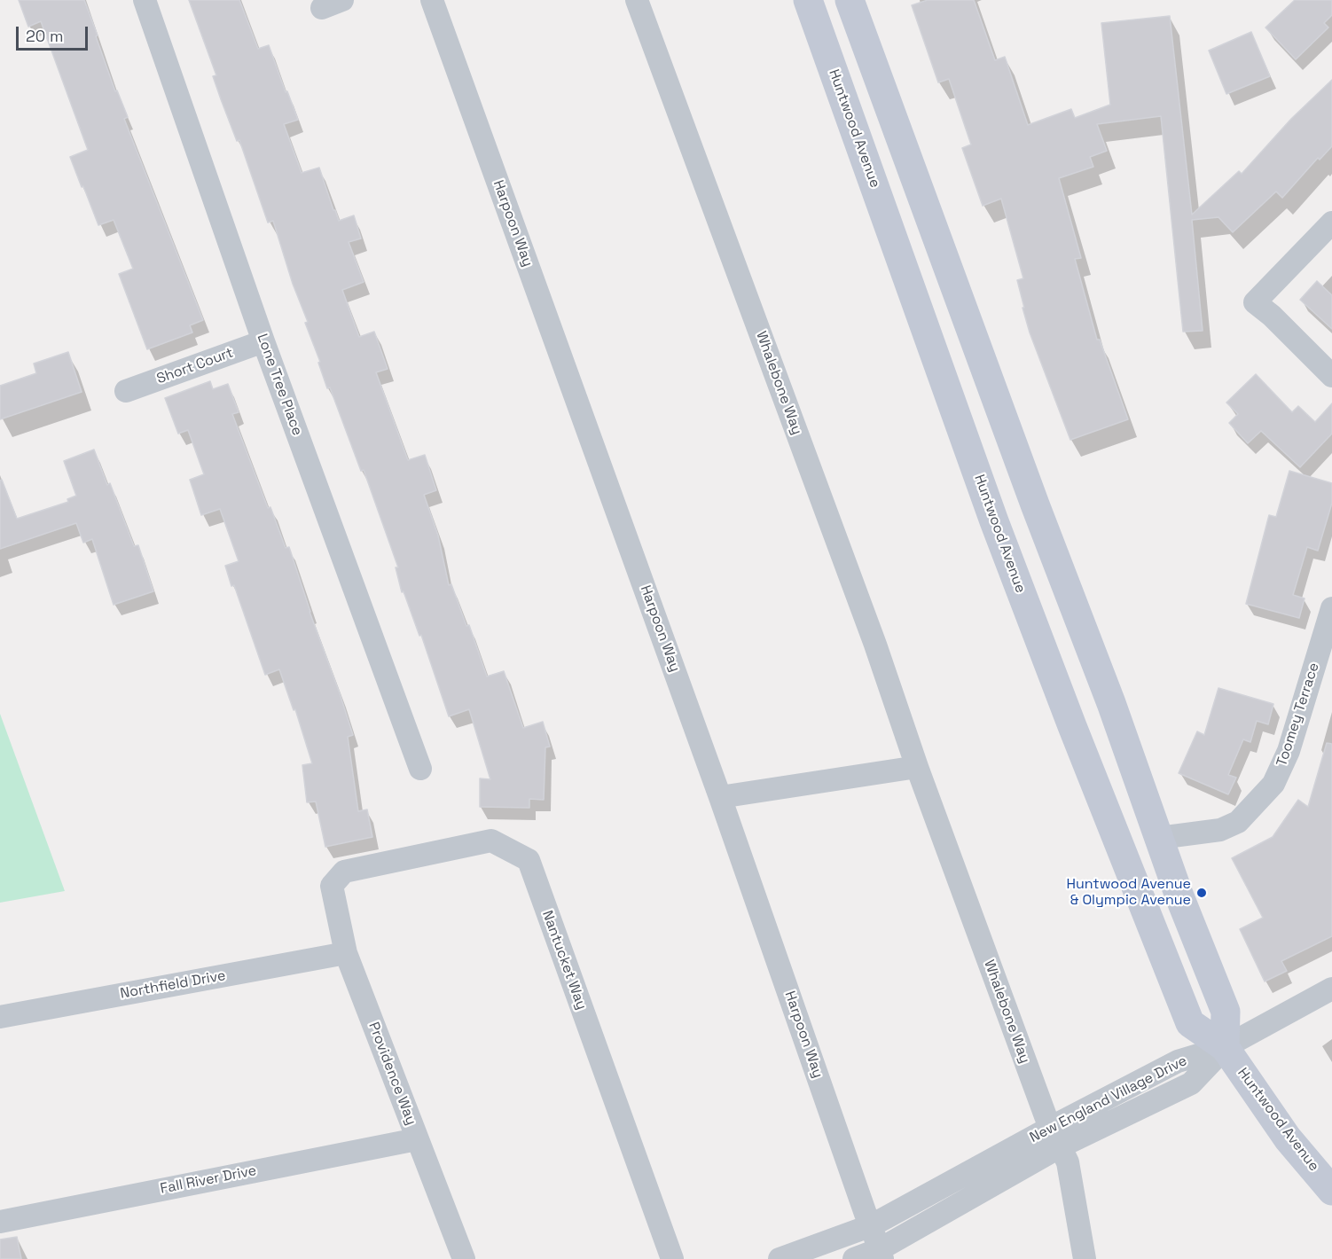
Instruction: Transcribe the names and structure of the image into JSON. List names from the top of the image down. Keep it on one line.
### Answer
{"streets":{"street":["Huntwood Avenue","Harpoon Way","Short Court","Whalebone Way","Lone Tree Place","Toomey Terrace","Nantucket Way","Northfield Drive","Providence Way","New England Village Drive","Fall River Drive"]},"crossings":[["Huntwood Avenue","New England Village Drive"],["Harpoon Way","New England Village Drive"],["Short Court","Lone Tree Place"],["Whalebone Way","New England Village Drive"],["Nantucket Way","Providence Way"],["Northfield Drive","Providence Way"],["Providence Way","Fall River Drive"]],"places":["Huntwood Avenue & Olympic Avenue"],"scale_bar":"20 m"}
